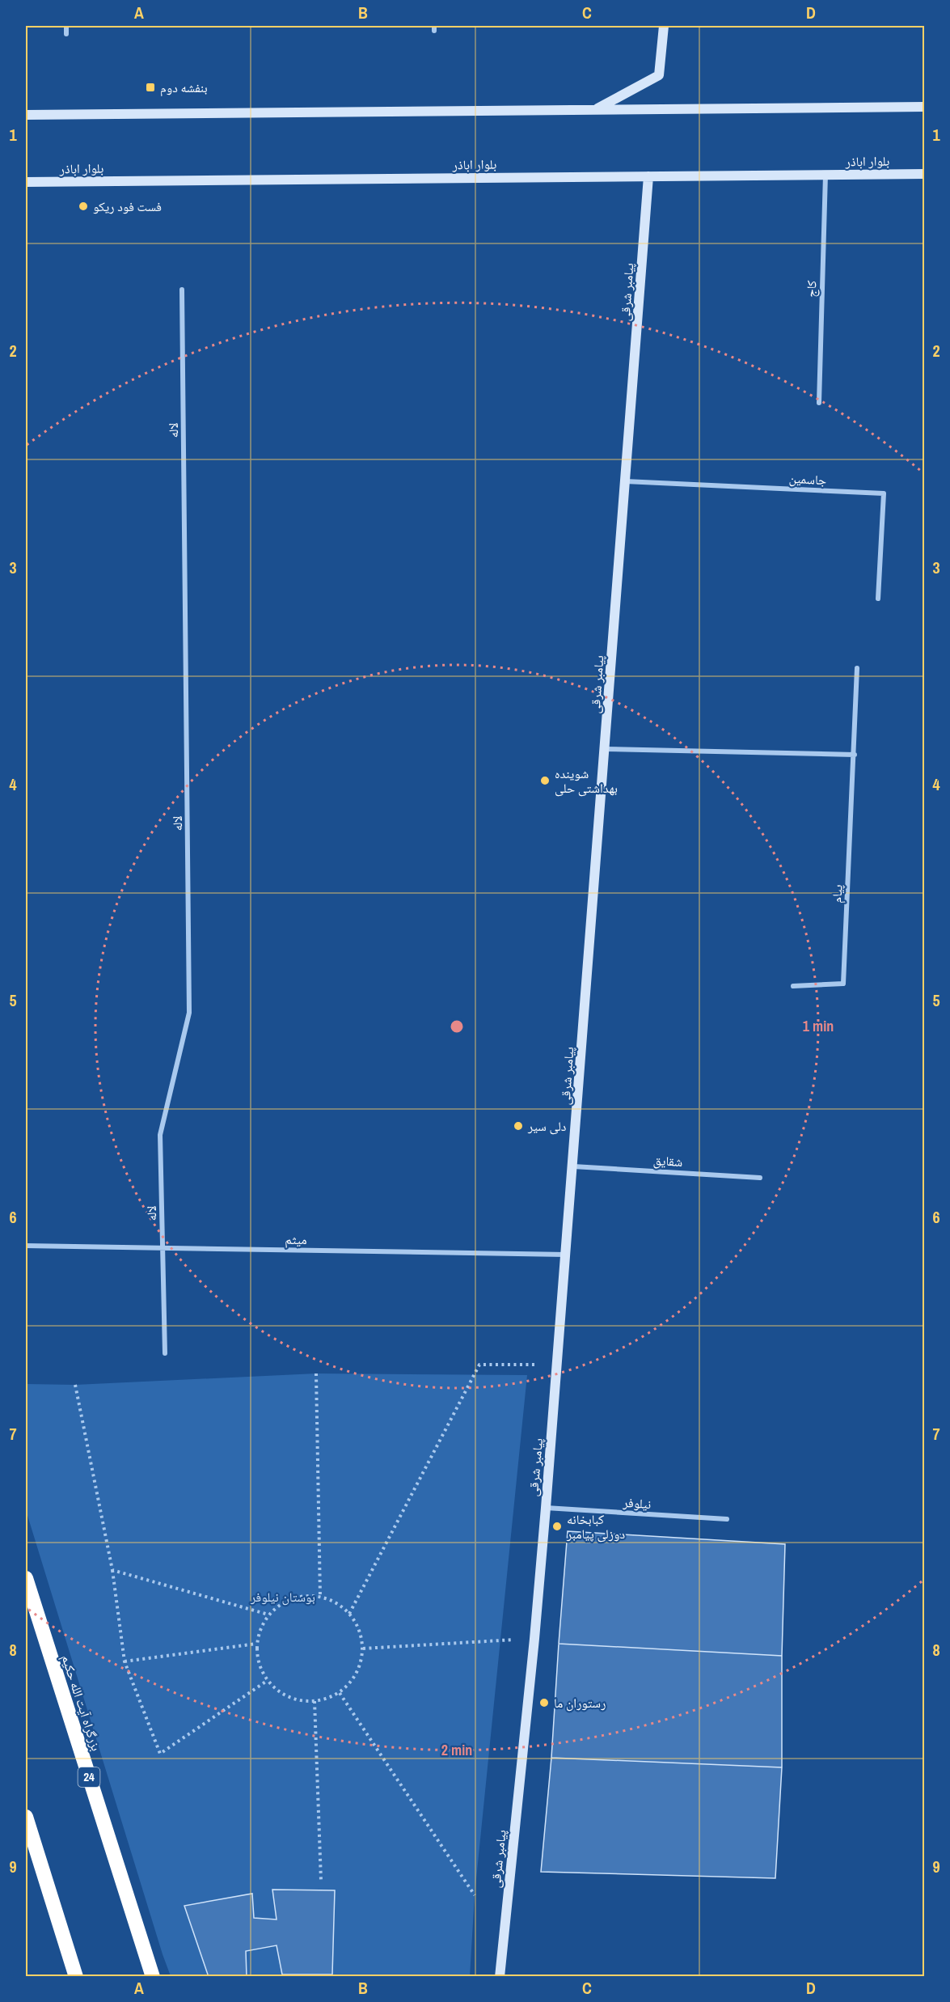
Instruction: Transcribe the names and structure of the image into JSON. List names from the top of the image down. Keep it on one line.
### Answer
{"streets":{"highway":["بزرگراه آیت الله حکیم","24"],"street":["بلوار اباذر","کاج","پیامبر شرقی","لاله","جاسمین","پیام","شقایق","میثم","نیلوفر"]},"crossings":[["بلوار اباذر","کاج"],["بلوار اباذر","پیامبر شرقی"],["پیامبر شرقی","جاسمین"],["پیامبر شرقی","شقایق"],["پیامبر شرقی","میثم"],["پیامبر شرقی","نیلوفر"],["لاله","میثم"]],"parks":["بوستان نیلوفر"],"places":{"transit":["بنفشه دوم"],"other":["فست فود ریکو","شوینده بهداشتی حلی","دلی سیر","کبابخانه دوزلی پیامبر","رستوران ما"]},"grid":{"columns":["A","B","C","D"],"rows":["1","2","3","4","5","6","7","8","9"]},"rings":["1 min","2 min"]}
